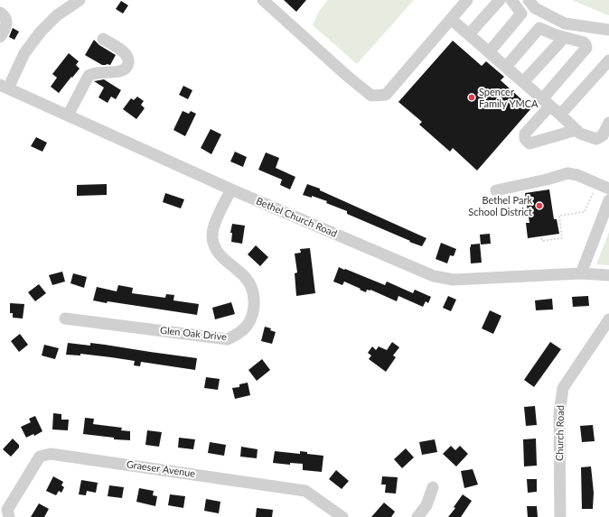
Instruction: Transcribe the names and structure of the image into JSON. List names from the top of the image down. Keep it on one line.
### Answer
{"streets":{"street":["Bethel Church Road","Glen Oak Drive","Church Road","Graeser Avenue"]},"crossings":[["Bethel Church Road","Glen Oak Drive"]],"places":["Spencer Family YMCA","Bethel Park School District"]}
